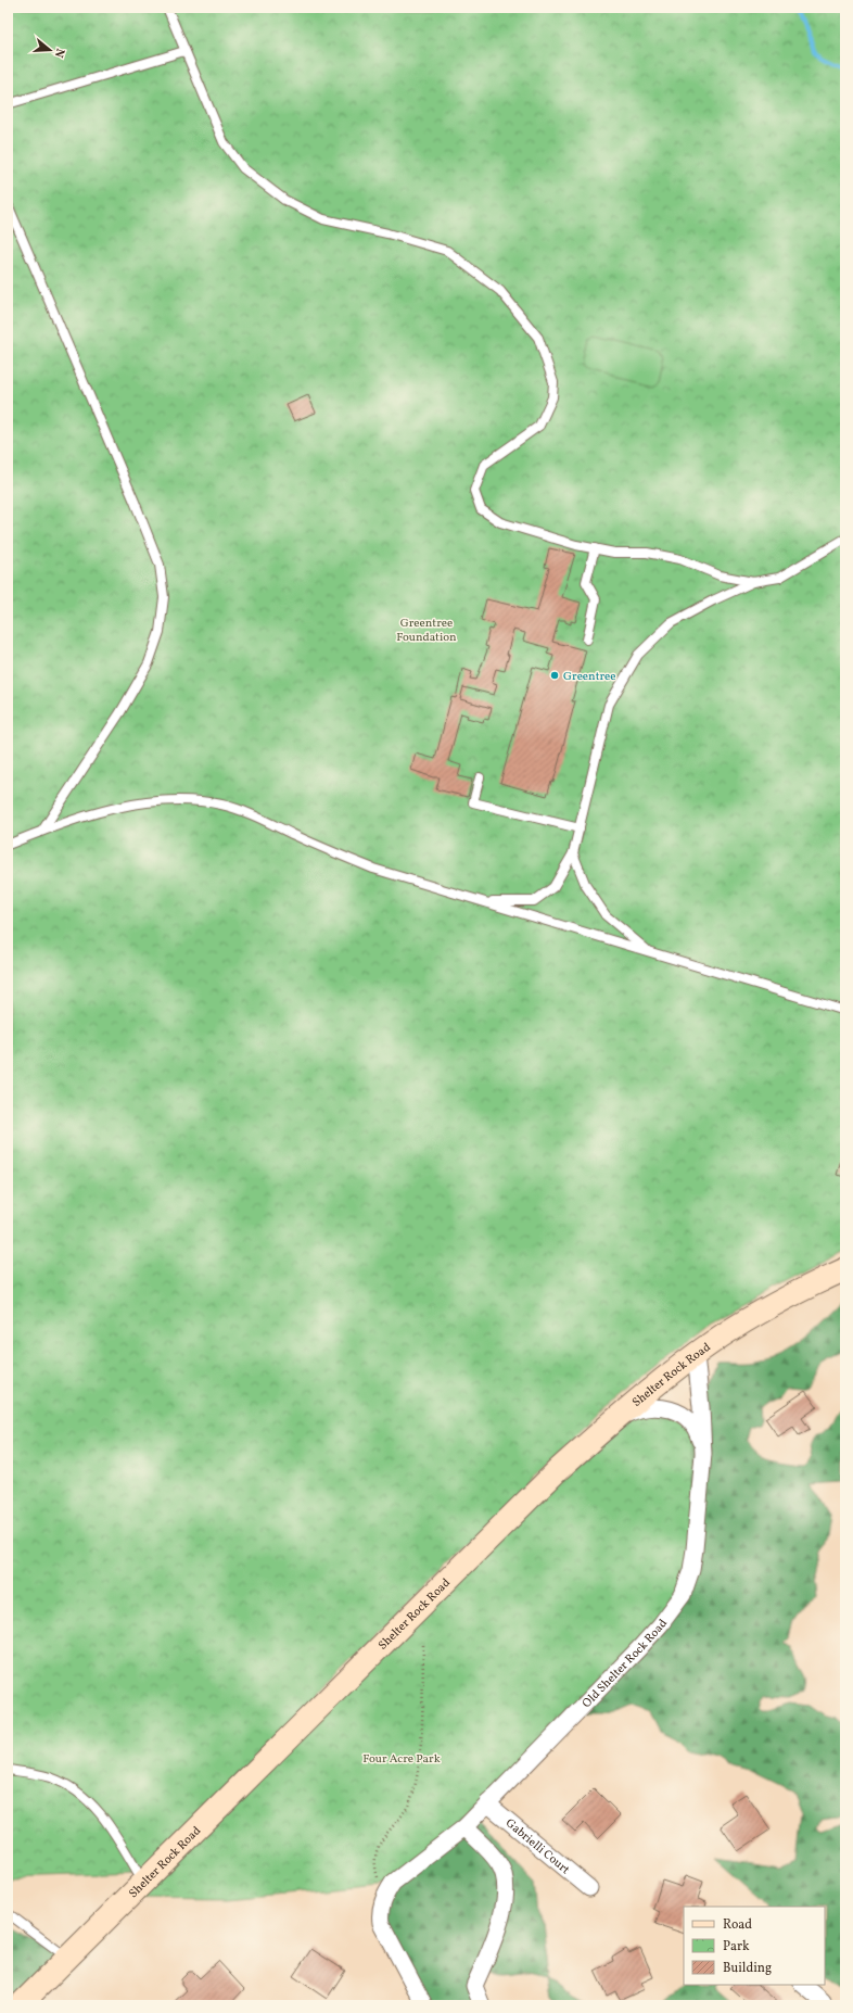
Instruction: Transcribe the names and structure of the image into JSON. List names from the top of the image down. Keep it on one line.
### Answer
{"streets":{"main road":["Shelter Rock Road"],"street":["Old Shelter Rock Road","Gabrielli Court"]},"crossings":[["Shelter Rock Road","Old Shelter Rock Road"],["Old Shelter Rock Road","Gabrielli Court"]],"parks":["Greentree Foundation","Four Acre Park"],"places":["Greentree"],"legend":["Road","Park","Building"],"north":"right"}
